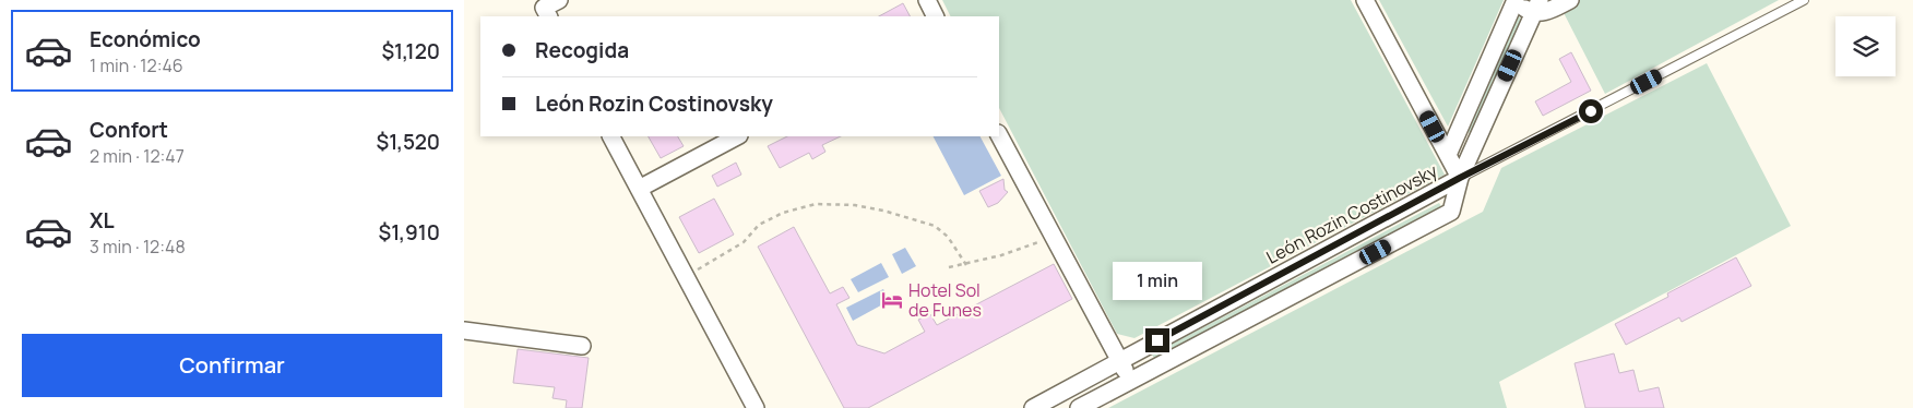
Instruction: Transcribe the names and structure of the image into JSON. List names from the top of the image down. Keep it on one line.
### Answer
{"streets":{"street":["León Rozin Costinovsky"]},"places":{"hotel":["Hotel Sol de Funes"]},"page":{"list":[{"name":"Económico","note":"1 min · 12:46","value":"$1,120"},{"name":"Confort","note":"2 min · 12:47","value":"$1,520"},{"name":"XL","note":"3 min · 12:48","value":"$1,910"}],"banner":["Recogida","León Rozin Costinovsky"],"bubble":"1 min","buttons":"Confirmar"}}
